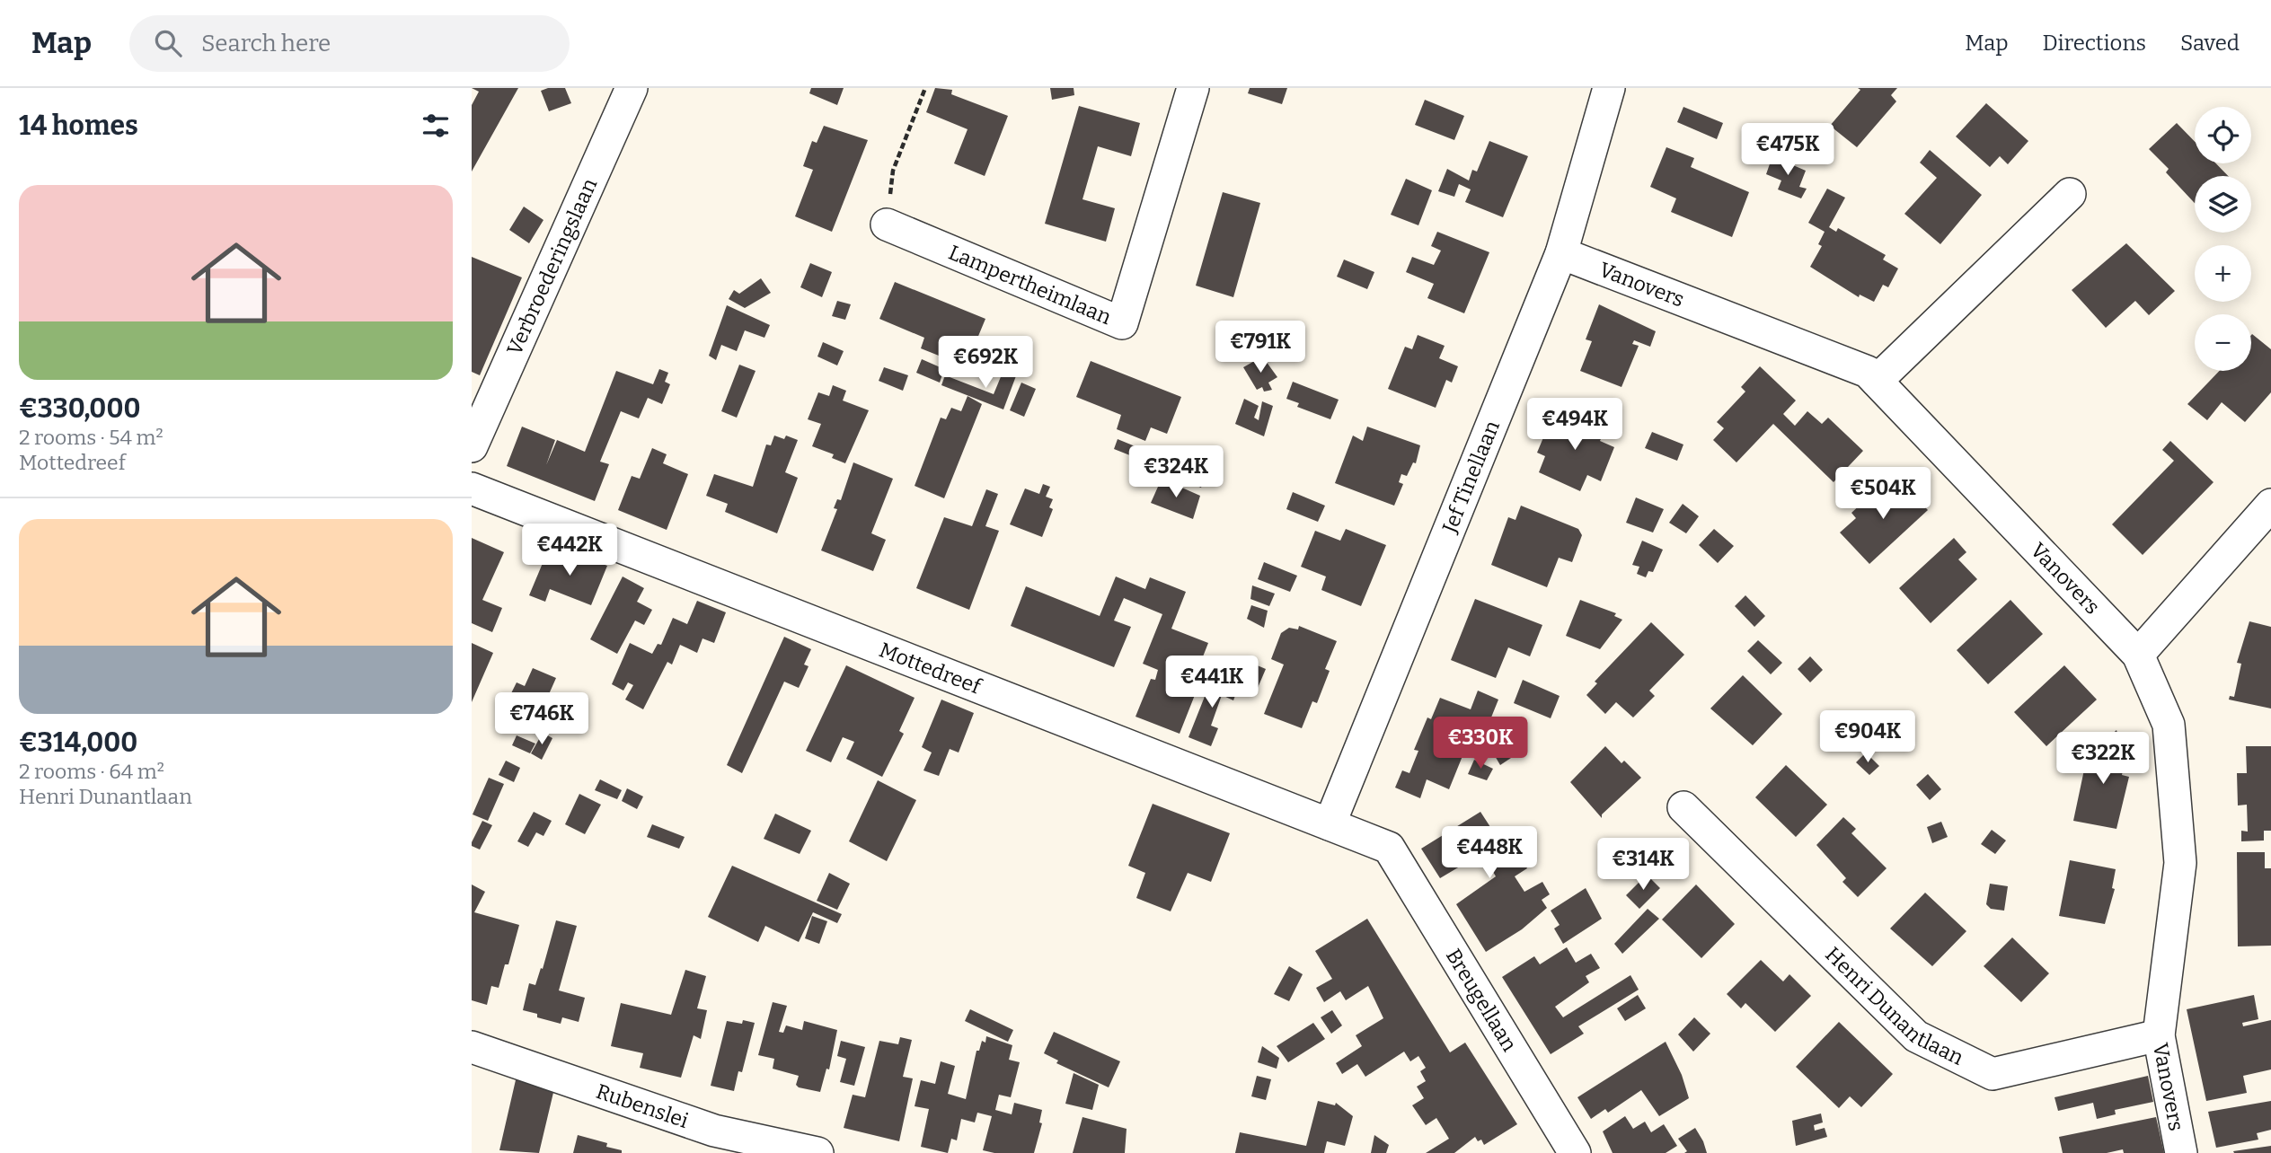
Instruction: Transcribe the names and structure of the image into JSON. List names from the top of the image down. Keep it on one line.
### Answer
{"streets":{"street":["Verbroederingslaan","Lampertheimlaan","Vanovers","Jef Tinellaan","Mottedreef","Breugellaan","Henri Dunantlaan","Rubenslei"]},"crossings":[["Vanovers","Jef Tinellaan"],["Vanovers","Henri Dunantlaan"],["Jef Tinellaan","Mottedreef"],["Mottedreef","Breugellaan"]],"page":{"header":"Map","search":"Search here","nav":["Map","Directions","Saved"],"heading":"14 homes","map_buttons":["+","−"],"price":["€475K","€791K","€692K","€494K","€324K","€504K","€442K","€441K","€746K","€904K","€330K","€322K","€448K","€314K"],"list":[{"name":"€330,000","note":"2 rooms · 54 m² · Mottedreef"},{"name":"€314,000","note":"2 rooms · 64 m² · Henri Dunantlaan"}]}}
